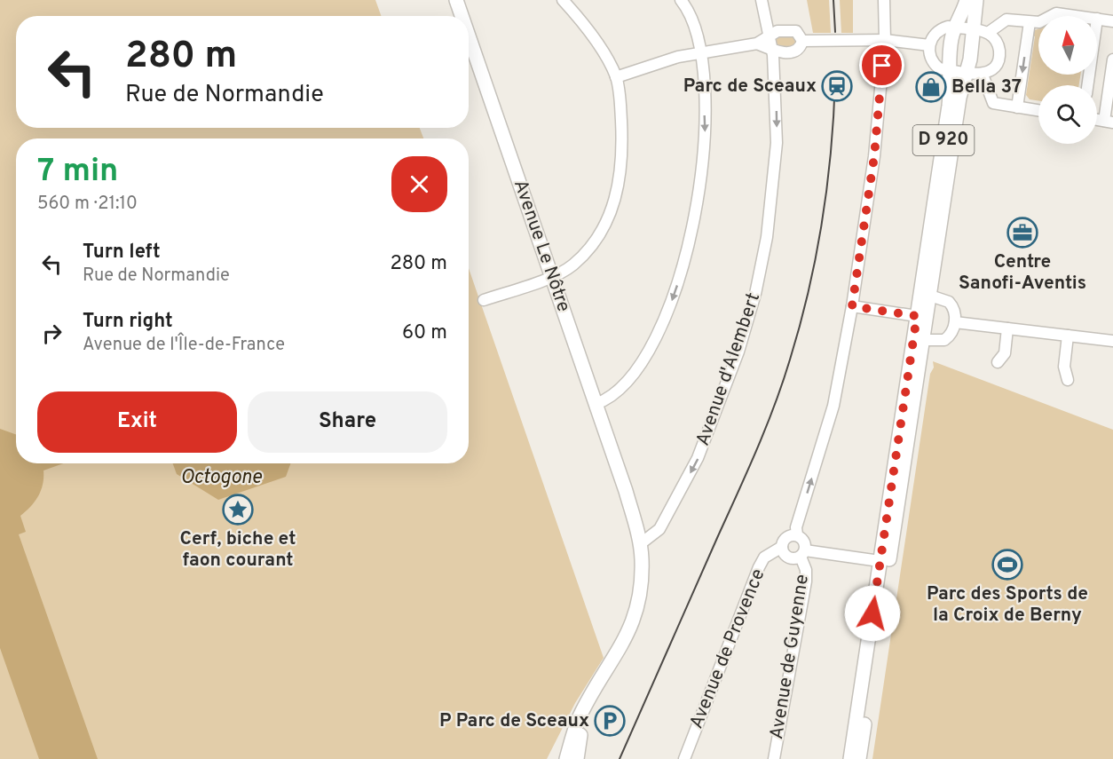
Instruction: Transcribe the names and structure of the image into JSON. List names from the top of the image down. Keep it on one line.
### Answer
{"streets":{"main road":["D 920","Avenue Le Nôtre"],"street":["Avenue d'Alembert","Avenue de Provence","Avenue de Guyenne"]},"crossings":[["Avenue Le Nôtre","Avenue d'Alembert"],["Avenue de Provence","Avenue de Guyenne"]],"water":["Octogone"],"places":{"station":["Parc de Sceaux"],"shop":["Bella 37"],"office":["Centre Sanofi-Aventis"],"place":["Cerf, biche et faon courant"],"sports":["Parc des Sports de la Croix de Berny"],"parking":["P Parc de Sceaux"]},"north":"top","page":{"turn":["280 m","Rue de Normandie"],"heading":["7 min","560 m · 21:10"],"list":[{"name":"Turn left","note":"Rue de Normandie","value":"280 m"},{"name":"Turn right","note":"Avenue de l'Île-de-France","value":"60 m"}],"buttons":["Exit","Share"]}}
